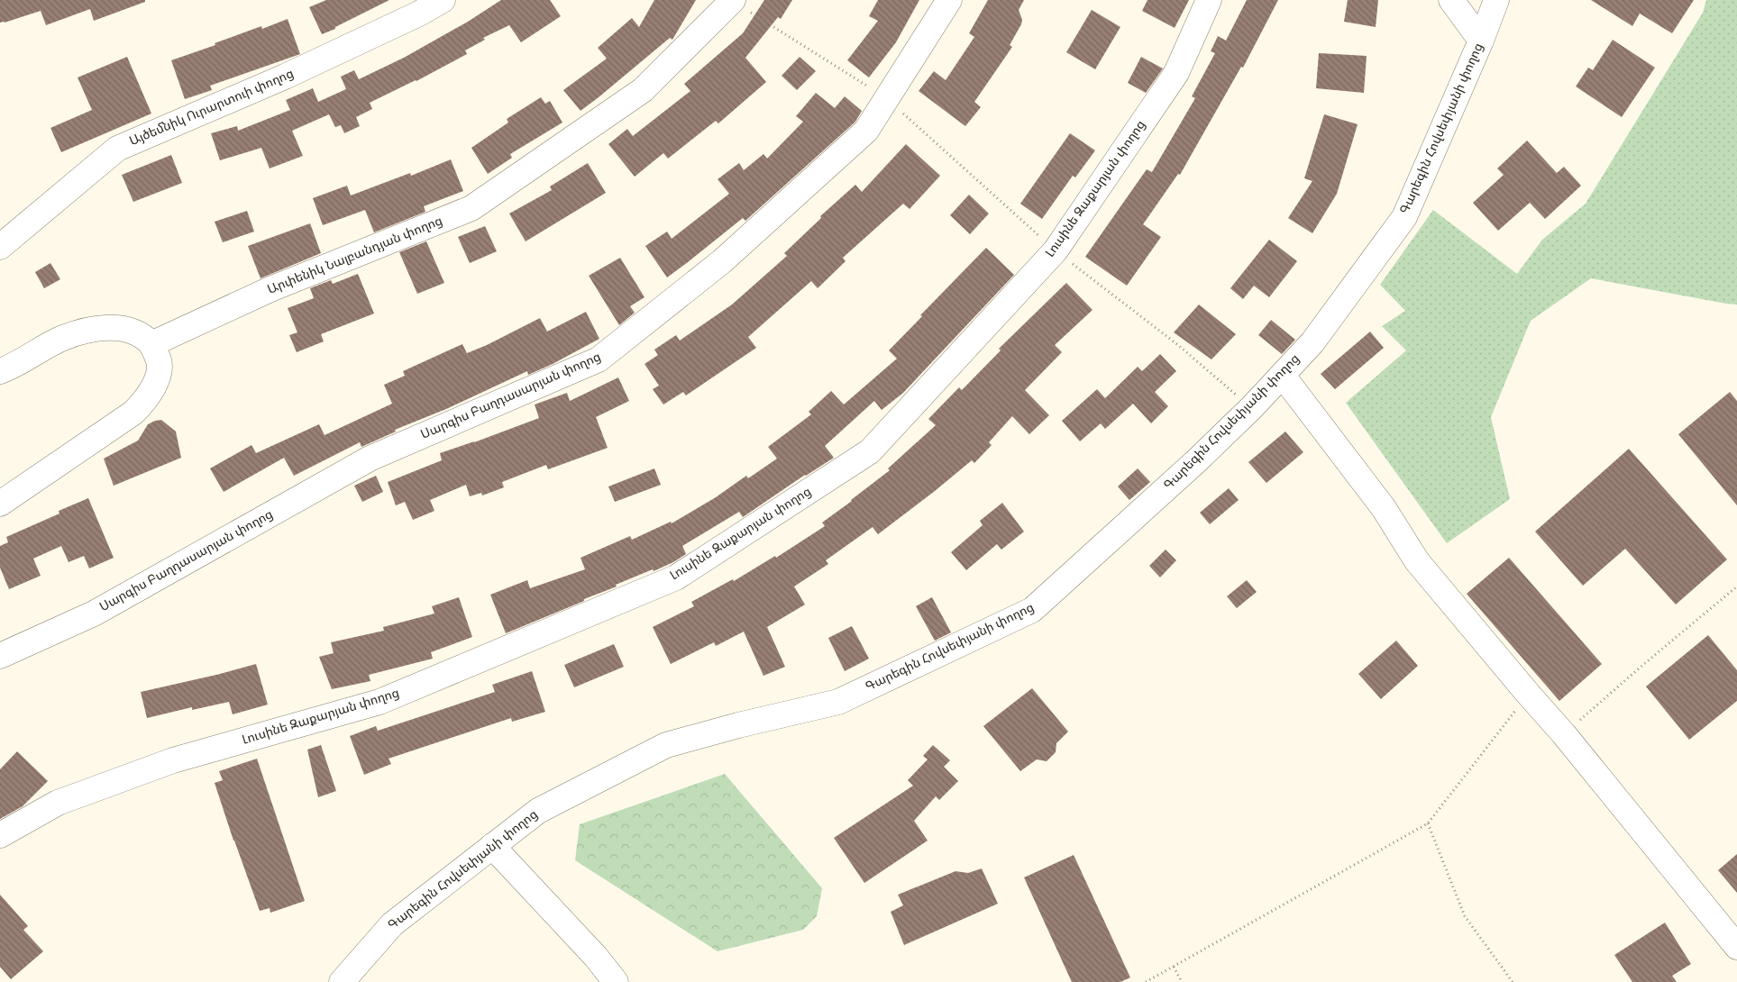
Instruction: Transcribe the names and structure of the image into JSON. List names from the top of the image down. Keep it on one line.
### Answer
{"streets":{"street":["Այծեմնիկ Ուրարտուի փողոց","Գարեգին Հովսեփյանի փողոց","Լուսինե Զաքարյան փողոց","Արփենիկ Նալբանդյան փողոց","Սարգիս Բաղդասարյան փողոց"]}}
